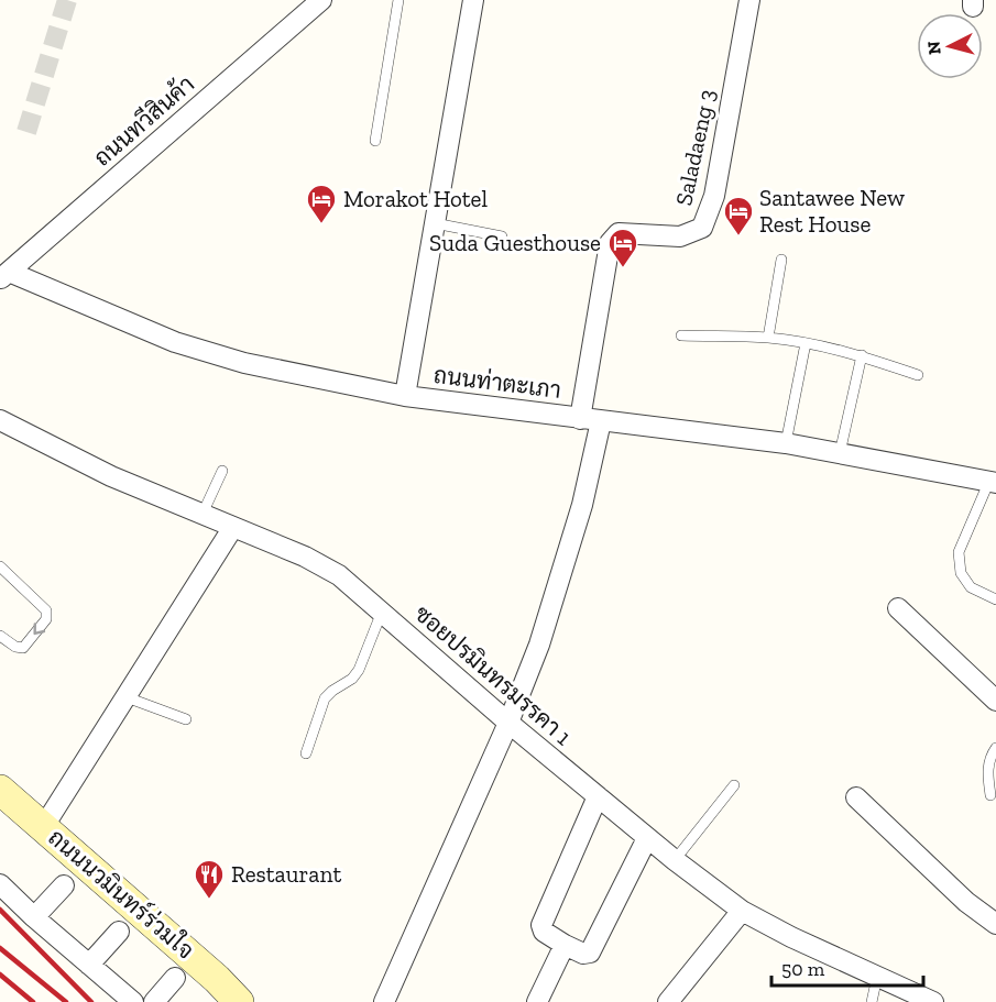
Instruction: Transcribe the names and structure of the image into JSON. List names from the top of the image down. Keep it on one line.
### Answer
{"streets":{"street":["ถนนทวีสินค้า","Saladaeng 3","ถนนท่าตะเภา","ซอยปรมินทรมรรคา 1","ถนนนวมินทร์ร่วมใจ"]},"crossings":[["ถนนทวีสินค้า","ถนนท่าตะเภา"],["Saladaeng 3","ถนนท่าตะเภา"]],"places":{"hotel":["Morakot Hotel","Santawee New Rest House","Suda Guesthouse"],"restaurant":["Restaurant"]},"scale_bar":"50 m","north":"left"}
